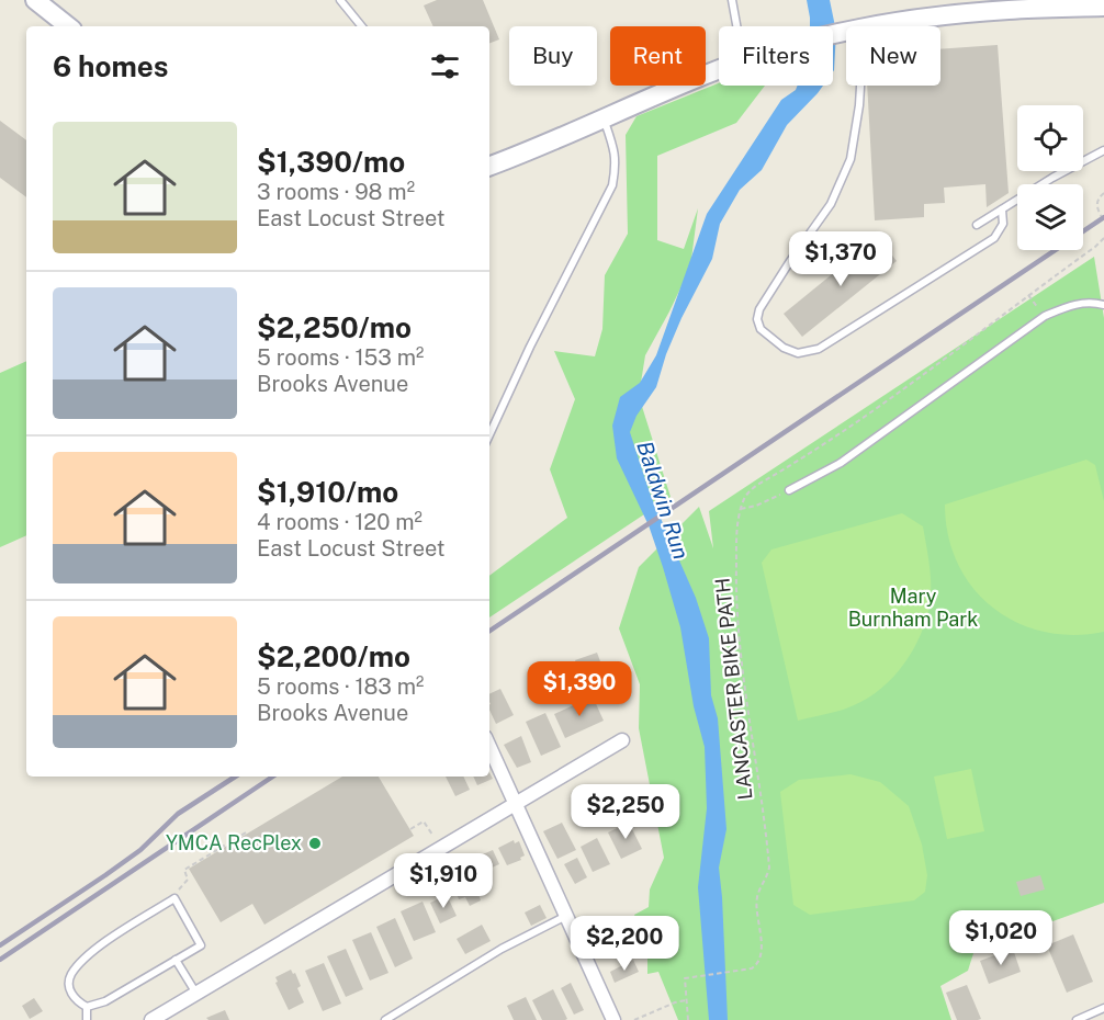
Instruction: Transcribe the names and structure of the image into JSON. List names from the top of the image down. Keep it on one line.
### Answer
{"streets":{"path":["LANCASTER BIKE PATH"]},"water":["Baldwin Run"],"parks":["Mary Burnham Park"],"places":["YMCA RecPlex"],"page":{"chip":["Buy","Rent","Filters","New"],"heading":"6 homes","list":[{"name":"$1,390/mo","note":"3 rooms · 98 m² · East Locust Street"},{"name":"$2,250/mo","note":"5 rooms · 153 m² · Brooks Avenue"},{"name":"$1,910/mo","note":"4 rooms · 120 m² · East Locust Street"},{"name":"$2,200/mo","note":"5 rooms · 183 m² · Brooks Avenue"}],"price":["$1,370","$1,390","$2,250","$1,910","$1,020","$2,200"]}}
